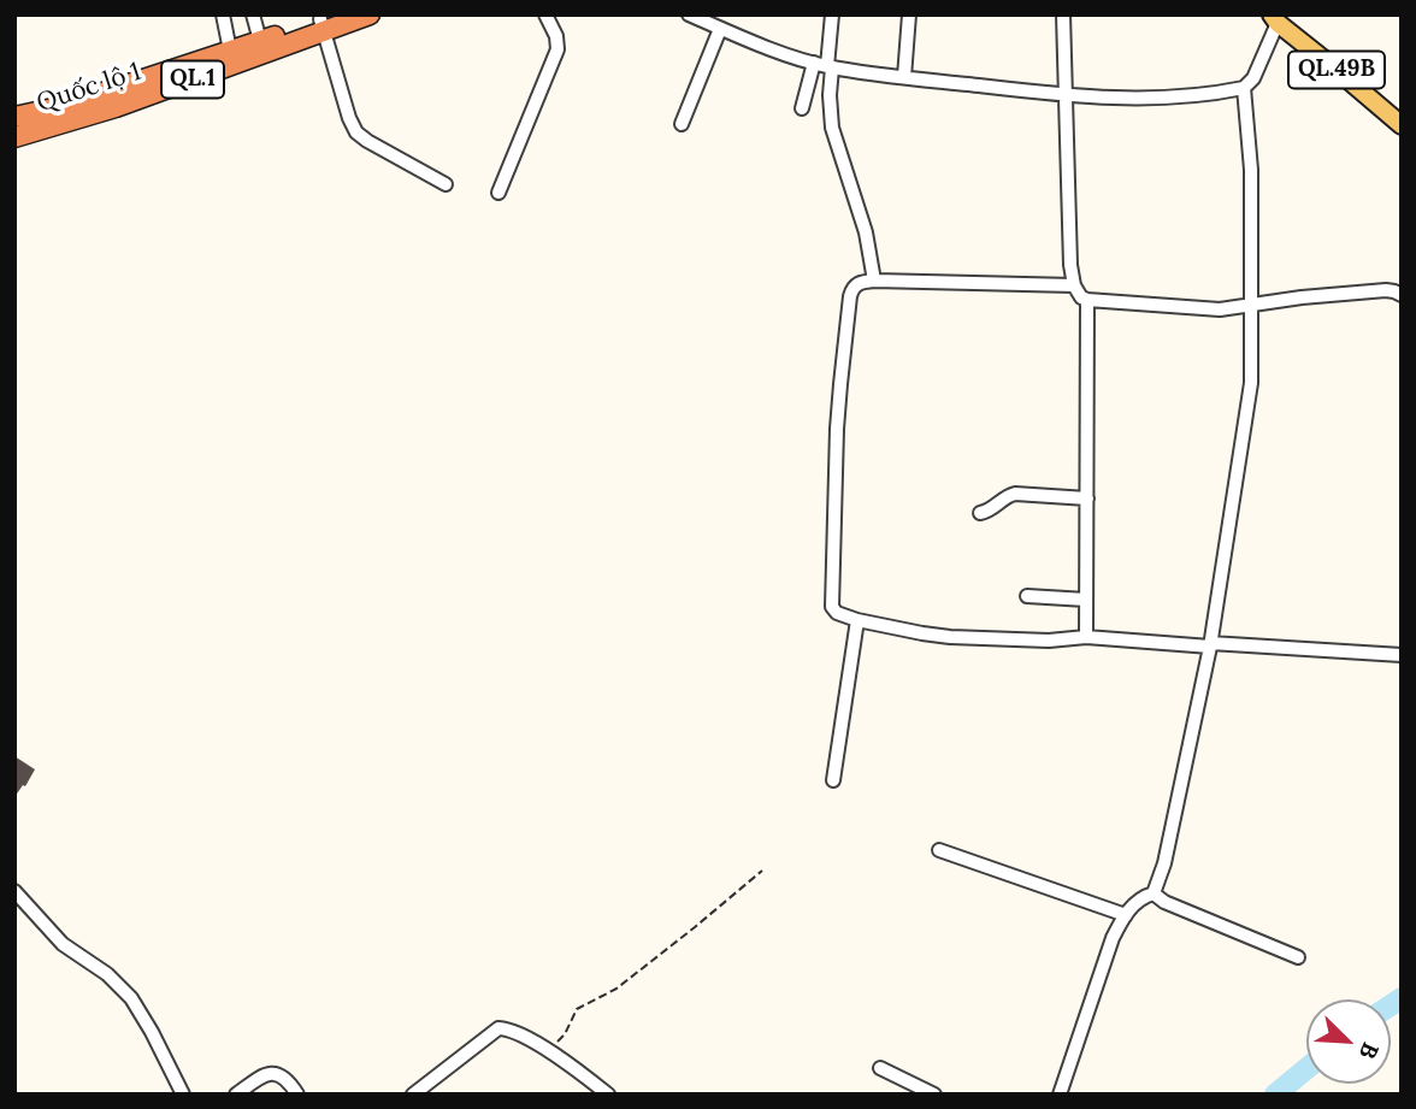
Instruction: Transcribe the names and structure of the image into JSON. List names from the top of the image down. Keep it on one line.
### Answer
{"streets":{"highway":["QL.1","Quốc lộ 1"],"main road":["QL.49B"]},"north":"bottom right"}
